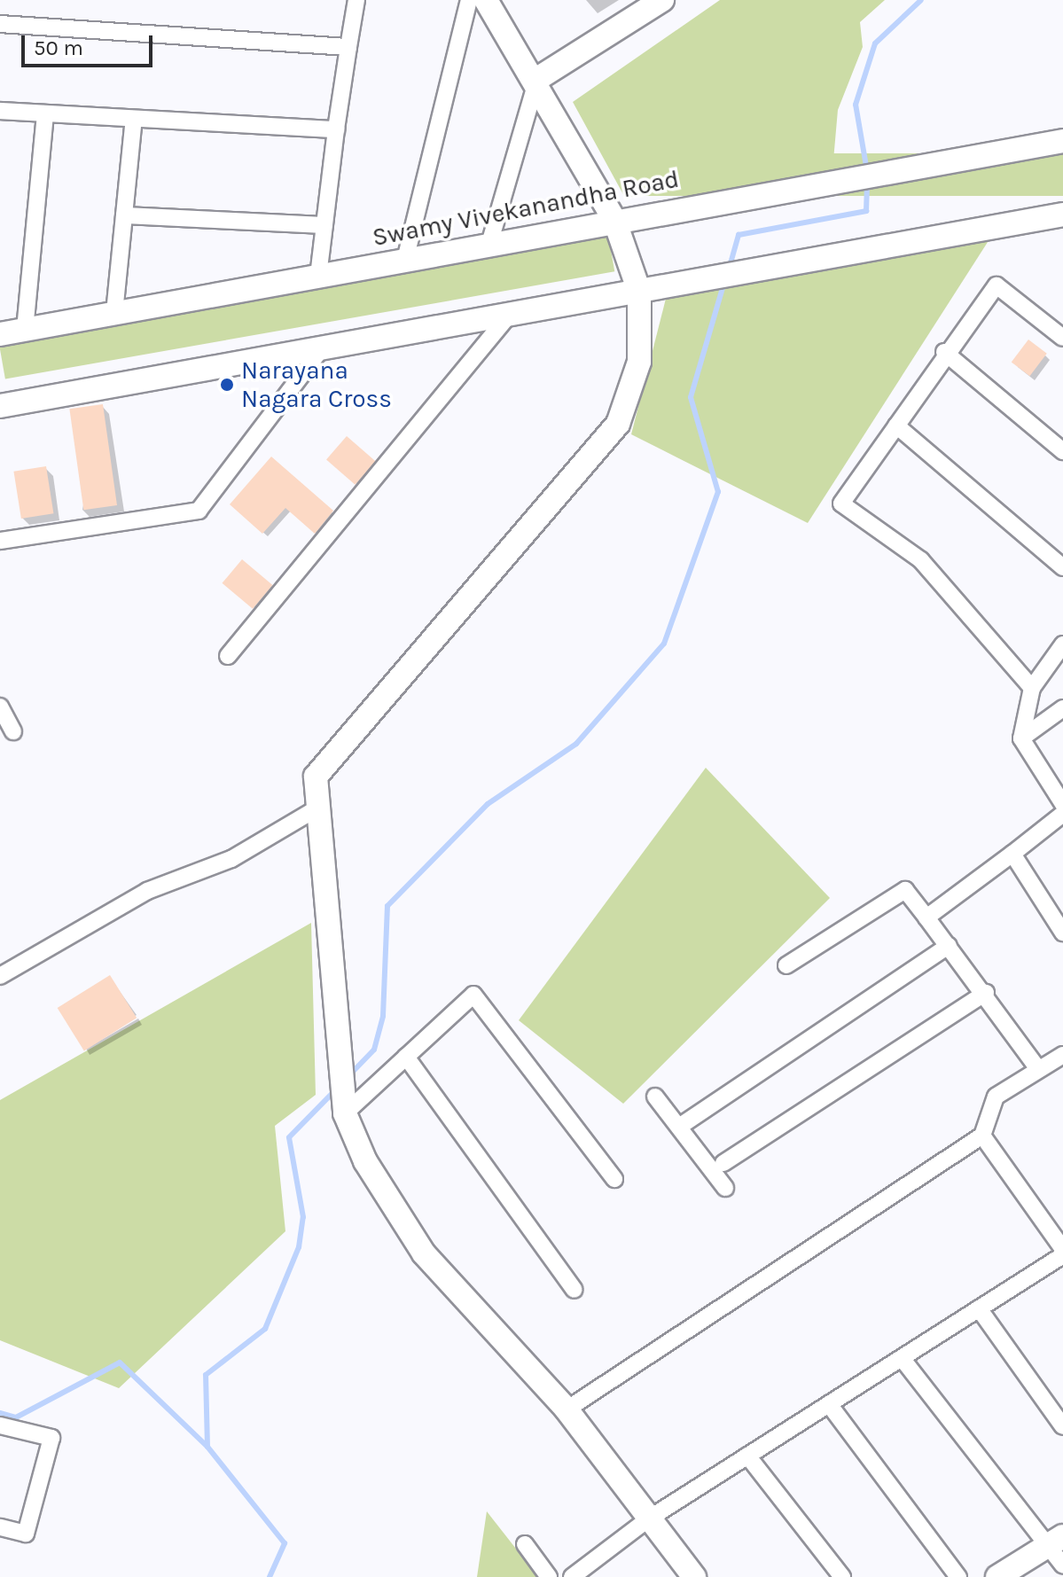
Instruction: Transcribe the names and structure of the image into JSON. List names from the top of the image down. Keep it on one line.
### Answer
{"streets":{"main road":["Swamy Vivekanandha Road"]},"places":["Narayana Nagara Cross"],"scale_bar":"50 m"}
